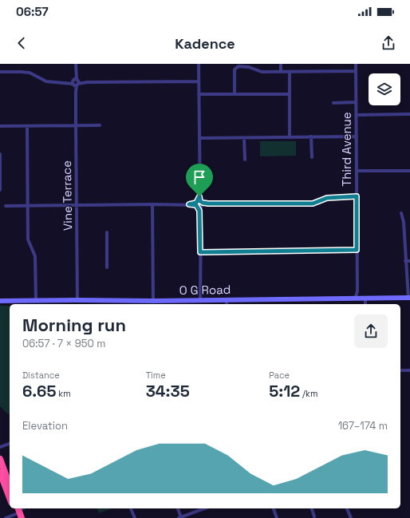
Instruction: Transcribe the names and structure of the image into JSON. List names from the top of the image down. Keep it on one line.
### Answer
{"streets":{"main road":["O G Road"],"street":["Third Avenue","Vine Terrace"]},"crossings":[["Third Avenue","O G Road"],["Vine Terrace","O G Road"]],"page":{"status":"06:57","header":"Kadence","heading":["Morning run","06:57 · 7 × 950 m"],"stats":[["Distance","6.65 km"],["Time","34:35"],["Pace","5:12 /km"]],"chart":["Elevation","167–174 m"]}}
